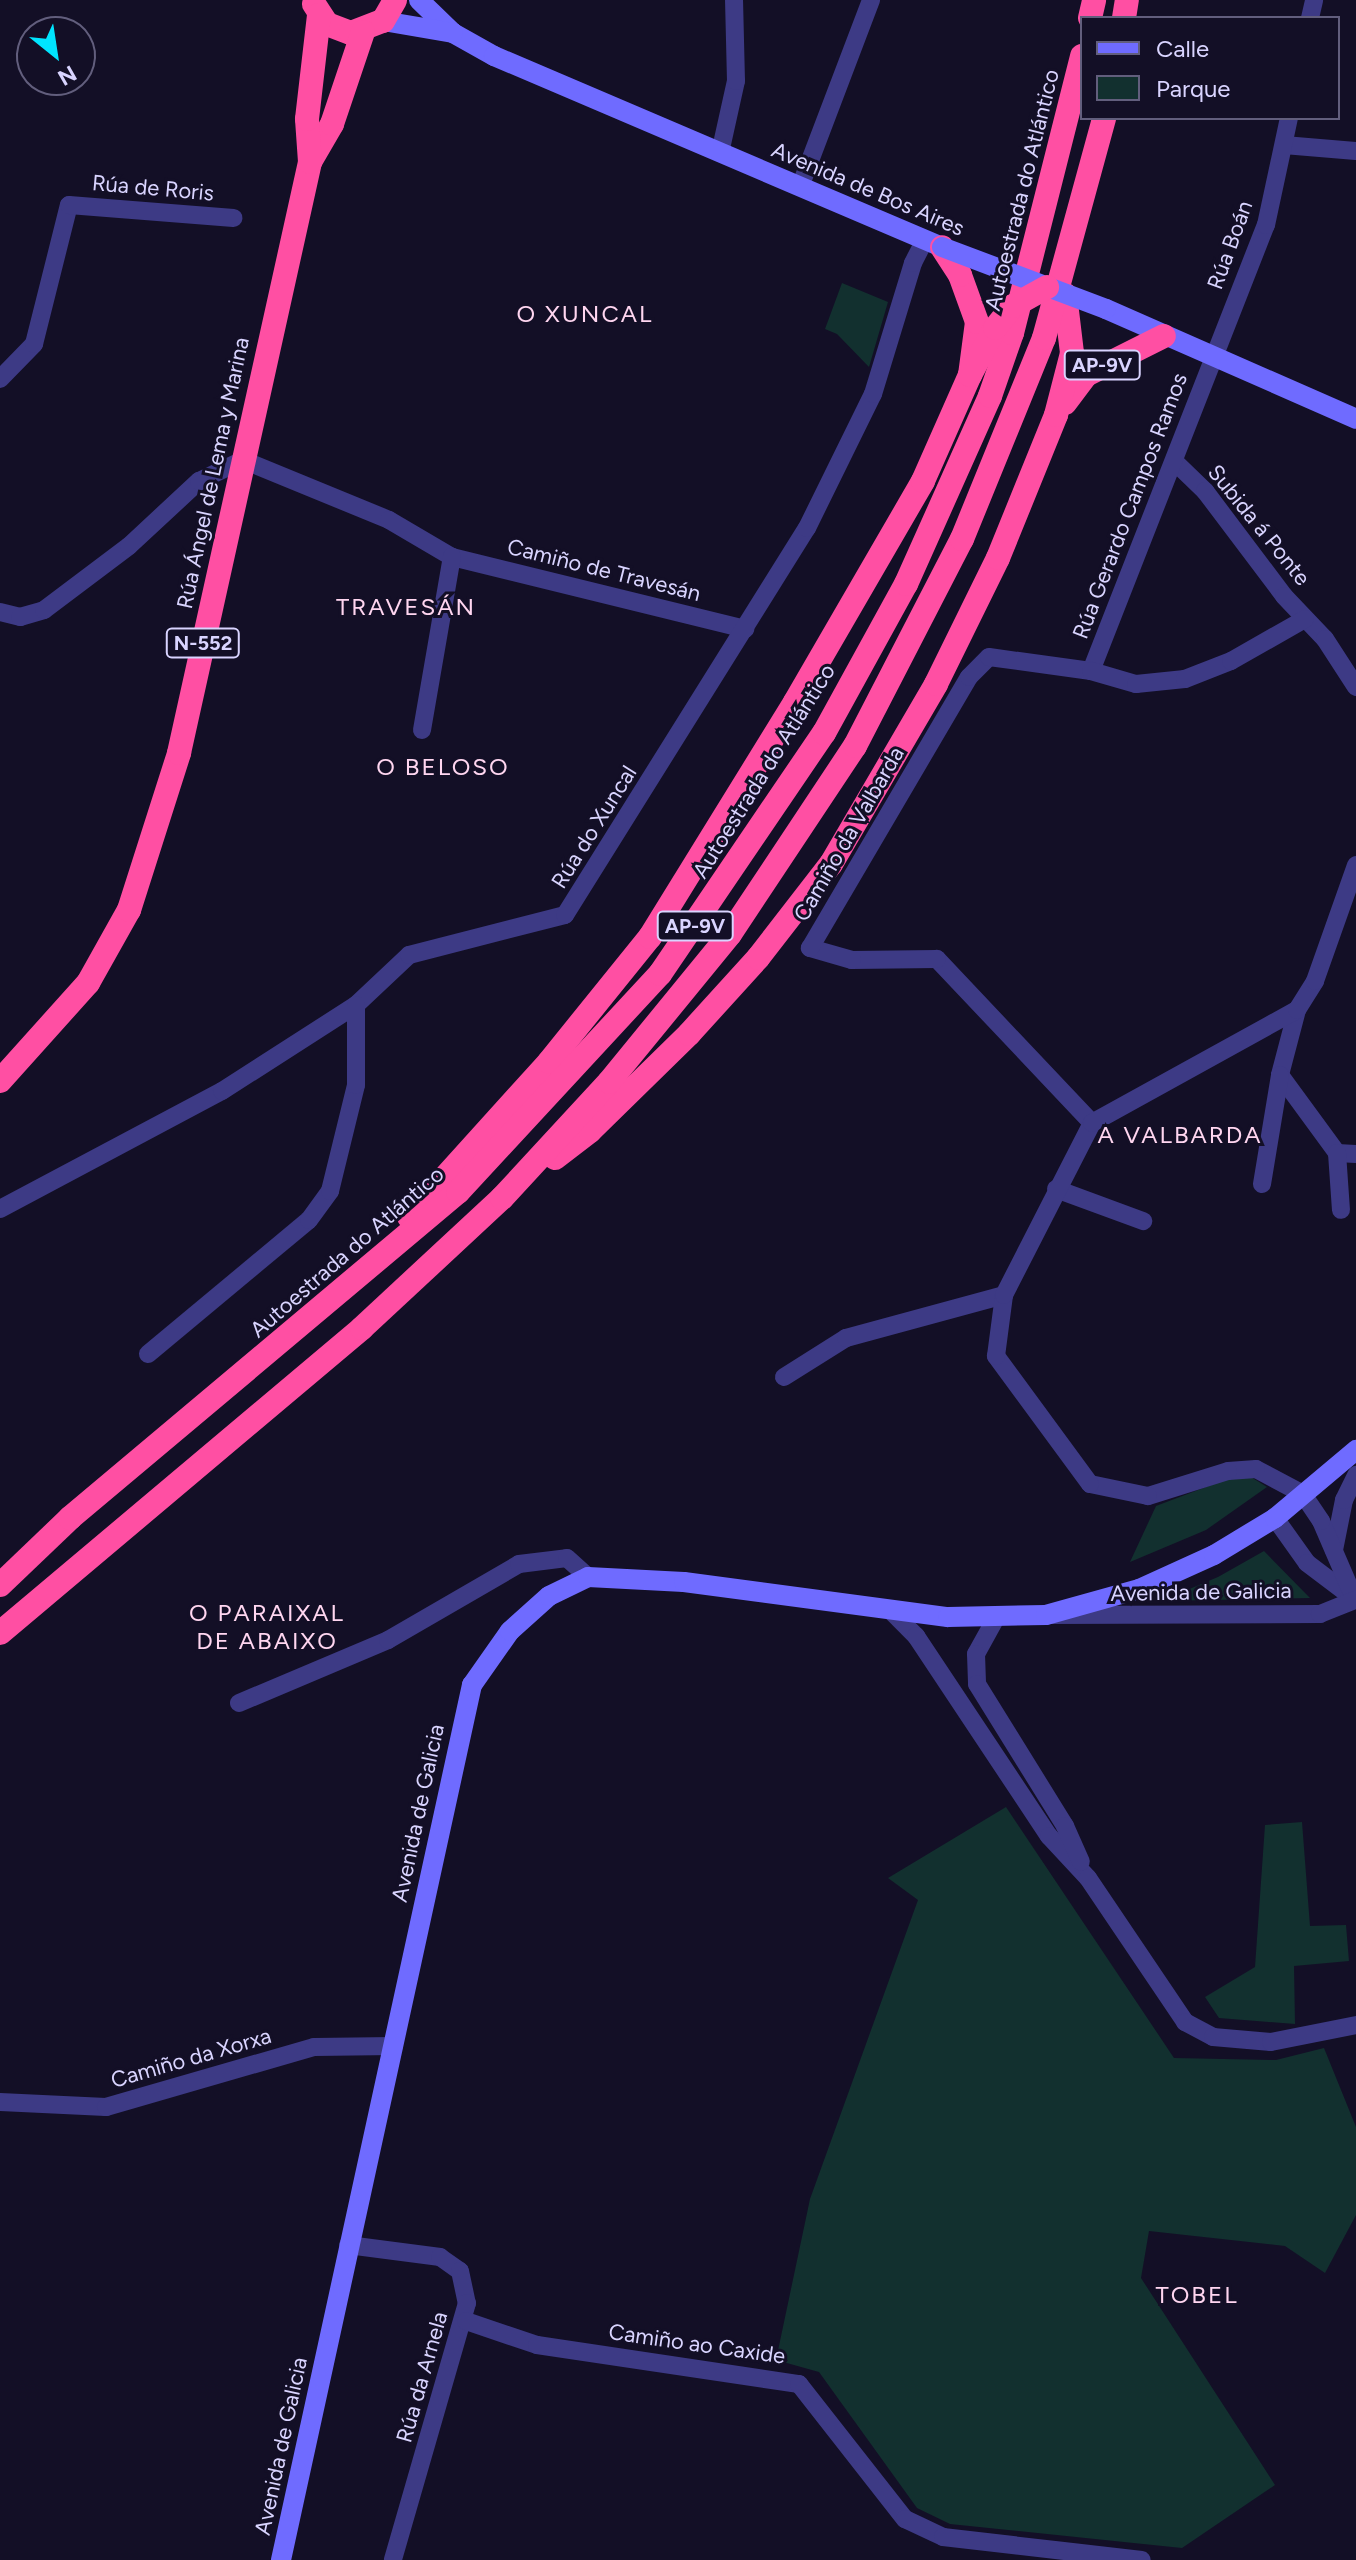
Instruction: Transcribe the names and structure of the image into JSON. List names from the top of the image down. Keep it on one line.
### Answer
{"streets":{"highway":["Autoestrada do Atlántico","AP-9V","Rúa Ángel de Lema y Marina","N-552"],"main road":["Avenida de Bos Aires","Avenida de Galicia"],"street":["Rúa de Roris","Rúa Boán","Rúa Gerardo Campos Ramos","Subida á Ponte","Camiño de Travesán","Rúa do Xuncal","Camiño da Valbarda","Camiño da Xorxa","Camiño ao Caxide","Rúa da Arnela"]},"crossings":[["Avenida de Bos Aires","Rúa Boán"],["Avenida de Bos Aires","AP-9V"],["Avenida de Bos Aires","Rúa Gerardo Campos Ramos"],["Avenida de Bos Aires","N-552"],["Avenida de Bos Aires","Rúa do Xuncal"],["Autoestrada do Atlántico","AP-9V"],["Rúa Boán","Rúa Gerardo Campos Ramos"],["AP-9V","Rúa do Xuncal"],["Rúa Ángel de Lema y Marina","Camiño de Travesán"],["Rúa Ángel de Lema y Marina","N-552"],["Rúa Gerardo Campos Ramos","Subida á Ponte"],["Rúa Gerardo Campos Ramos","Camiño da Valbarda"],["Subida á Ponte","Camiño da Valbarda"],["Camiño de Travesán","Rúa do Xuncal"],["Avenida de Galicia","Camiño da Xorxa"],["Avenida de Galicia","Rúa da Arnela"],["Camiño ao Caxide","Rúa da Arnela"]],"districts":["O XUNCAL","TRAVESÁN","O BELOSO","A VALBARDA","O PARAIXAL DE ABAIXO","TOBEL"],"legend":["Calle","Parque"],"north":"bottom right"}
